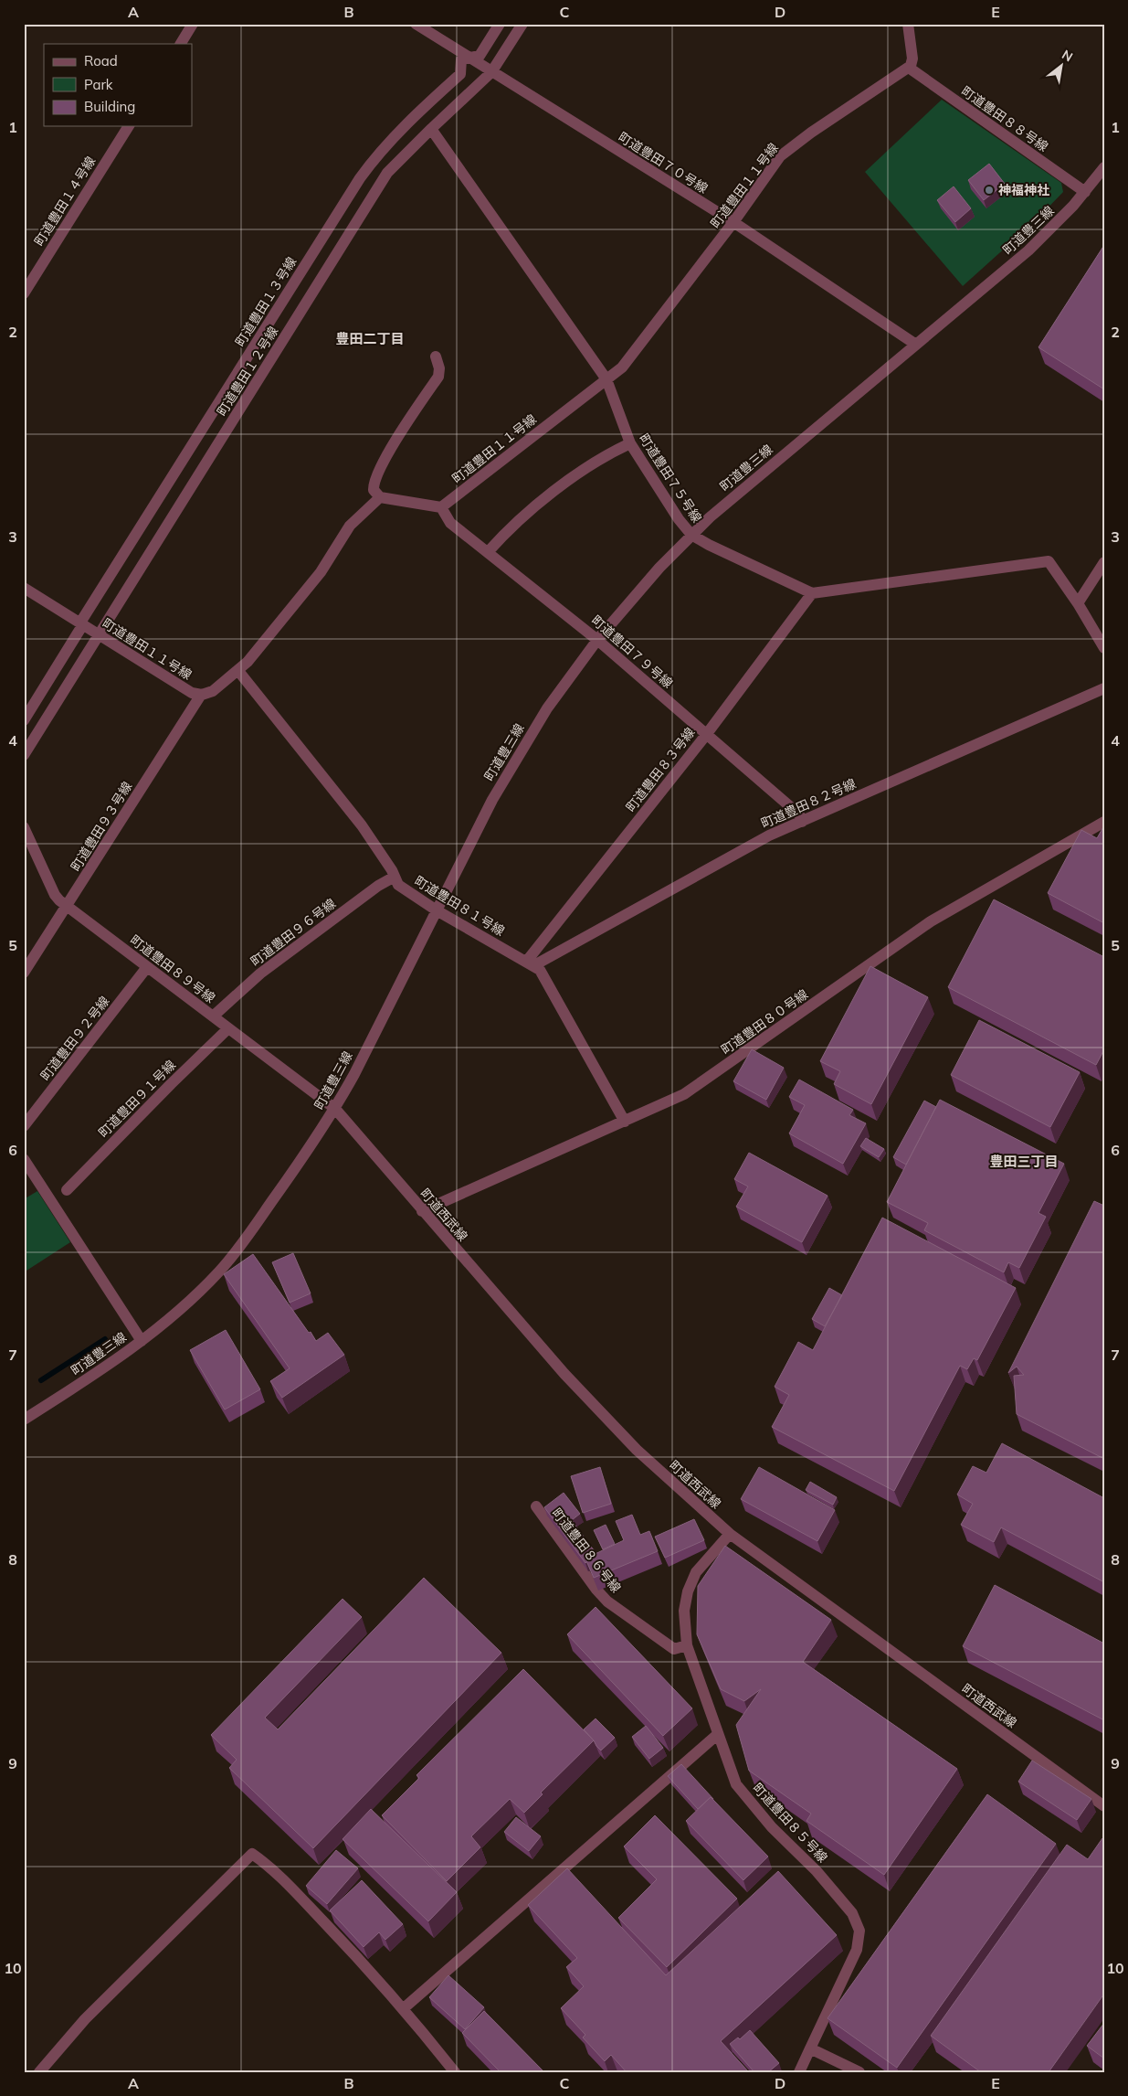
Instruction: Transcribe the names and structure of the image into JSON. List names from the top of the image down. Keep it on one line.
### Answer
{"streets":{"street":["町道豊田８８号線","町道豊田７０号線","町道豊田１１号線","町道豊田１４号線","町道豊三線","町道豊田１３号線","町道豊田１２号線","町道豊田７５号線","町道豊田７９号線","町道豊田８３号線","町道豊田８２号線","町道豊田９３号線","町道豊田８１号線","町道豊田９６号線","町道豊田８９号線","町道豊田８０号線","町道豊田９２号線","町道豊田９１号線","町道西武線","町道豊田８６号線","町道豊田８５号線"]},"crossings":[["町道豊田８８号線","町道豊田１１号線"],["町道豊田８８号線","町道豊三線"],["町道豊田７０号線","町道豊田１１号線"],["町道豊田７０号線","町道豊三線"],["町道豊田７０号線","町道豊田１３号線"],["町道豊田７０号線","町道豊田１２号線"],["町道豊田１１号線","町道豊田１３号線"],["町道豊田１１号線","町道豊田１２号線"],["町道豊田１１号線","町道豊田７５号線"],["町道豊田１１号線","町道豊田７９号線"],["町道豊田１１号線","町道豊田９３号線"],["町道豊三線","町道豊田７５号線"],["町道豊三線","町道豊田７９号線"],["町道豊三線","町道豊田８１号線"],["町道豊三線","町道豊田８９号線"],["町道豊三線","町道西武線"],["町道豊田１２号線","町道豊田７５号線"],["町道豊田７５号線","町道豊田８３号線"],["町道豊田７９号線","町道豊田８３号線"],["町道豊田７９号線","町道豊田８２号線"],["町道豊田８３号線","町道豊田８２号線"],["町道豊田８３号線","町道豊田８１号線"],["町道豊田８２号線","町道豊田８１号線"],["町道豊田９３号線","町道豊田８９号線"],["町道豊田８１号線","町道豊田９６号線"],["町道豊田８１号線","町道豊田８０号線"],["町道豊田９６号線","町道豊田８９号線"],["町道豊田８９号線","町道豊田９２号線"],["町道豊田８９号線","町道豊田９１号線"],["町道豊田８９号線","町道西武線"],["町道豊田８０号線","町道西武線"],["町道西武線","町道豊田８５号線"],["町道豊田８６号線","町道豊田８５号線"]],"districts":["豊田二丁目","豊田三丁目"],"places":["神福神社"],"legend":["Road","Park","Building"],"north":"top right","grid":{"columns":["A","B","C","D","E"],"rows":["1","2","3","4","5","6","7","8","9","10"]}}
